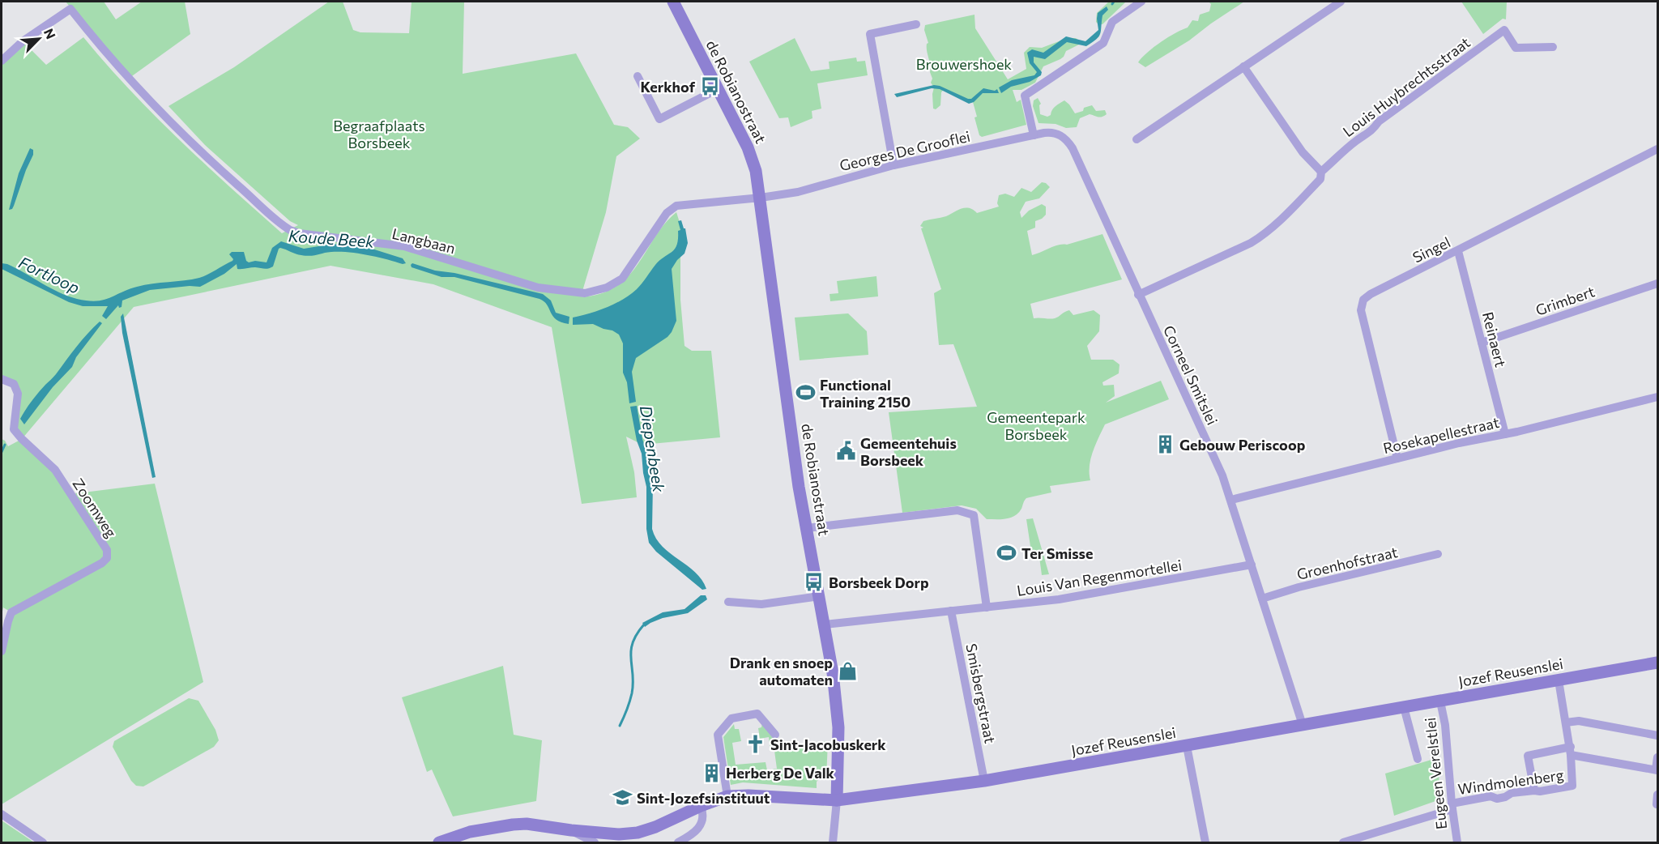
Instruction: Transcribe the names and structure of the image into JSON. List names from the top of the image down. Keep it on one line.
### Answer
{"streets":{"street":["Louis Huybrechtsstraat","de Robianostraat","Georges De Grooflei","Langbaan","Singel","Grimbert","Reinaert","Corneel Smitslei","Rosekapellestraat","Zoomweg","Groenhofstraat","Louis Van Regenmortellei","Jozef Reusenslei","Smisbergstraat","Eugeen Verelstlei","Windmolenberg"]},"crossings":[["Louis Huybrechtsstraat","Corneel Smitslei"],["de Robianostraat","Georges De Grooflei"],["de Robianostraat","Louis Van Regenmortellei"],["de Robianostraat","Jozef Reusenslei"],["Georges De Grooflei","Langbaan"],["Georges De Grooflei","Corneel Smitslei"],["Singel","Reinaert"],["Singel","Rosekapellestraat"],["Grimbert","Reinaert"],["Reinaert","Rosekapellestraat"],["Corneel Smitslei","Rosekapellestraat"],["Corneel Smitslei","Groenhofstraat"],["Corneel Smitslei","Louis Van Regenmortellei"],["Corneel Smitslei","Jozef Reusenslei"],["Louis Van Regenmortellei","Smisbergstraat"],["Jozef Reusenslei","Smisbergstraat"],["Jozef Reusenslei","Eugeen Verelstlei"],["Jozef Reusenslei","Windmolenberg"],["Eugeen Verelstlei","Windmolenberg"]],"water":["Koude Beek","Fortloop","Diepenbeek"],"parks":["Brouwershoek","Begraafplaats Borsbeek","Gemeentepark Borsbeek"],"places":{"bus stop":["Kerkhof","Borsbeek Dorp"],"sports":["Functional Training 2150","Ter Smisse"],"building":["Gebouw Periscoop","Herberg De Valk"],"public building":["Gemeentehuis Borsbeek"],"shop":["Drank en snoep automaten"],"church":["Sint-Jacobuskerk"],"school or university":["Sint-Jozefsinstituut"]},"north":"top right"}
